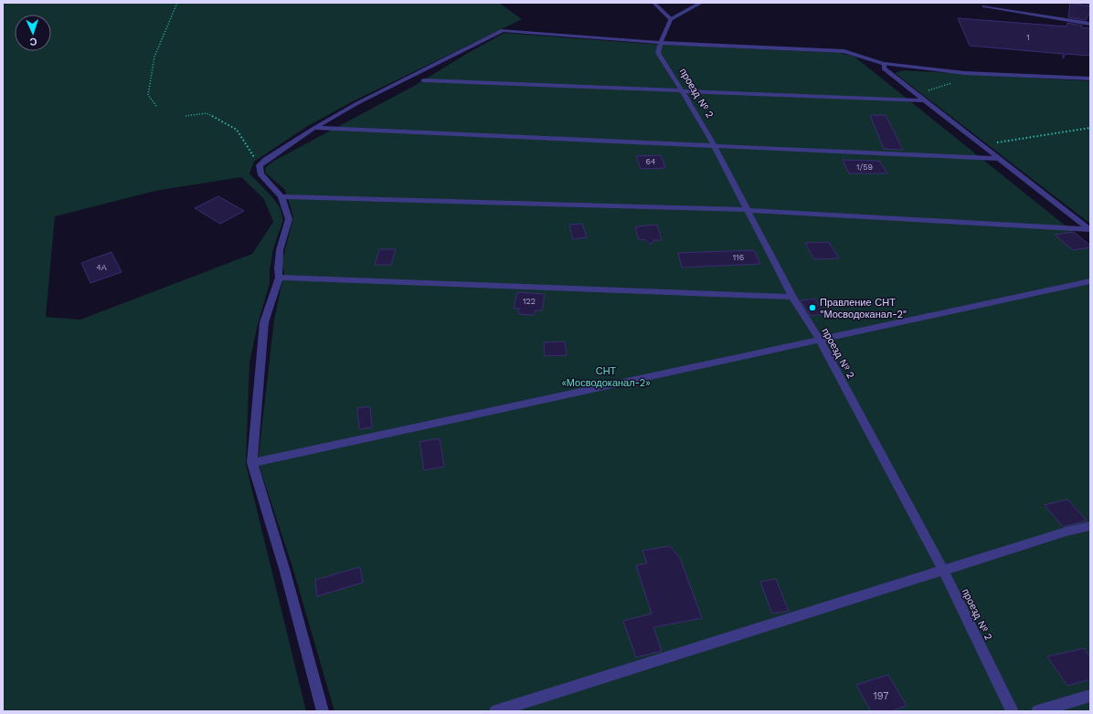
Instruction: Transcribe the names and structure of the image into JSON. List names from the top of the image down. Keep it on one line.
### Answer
{"streets":{"street":["проезд № 2"]},"parks":["СНТ «Мосводоканал-2»"],"places":["Правление СНТ \"Мосводоканал-2\""],"house_numbers":["1","64","1/59","116","4А","122","197"],"north":"bottom"}
